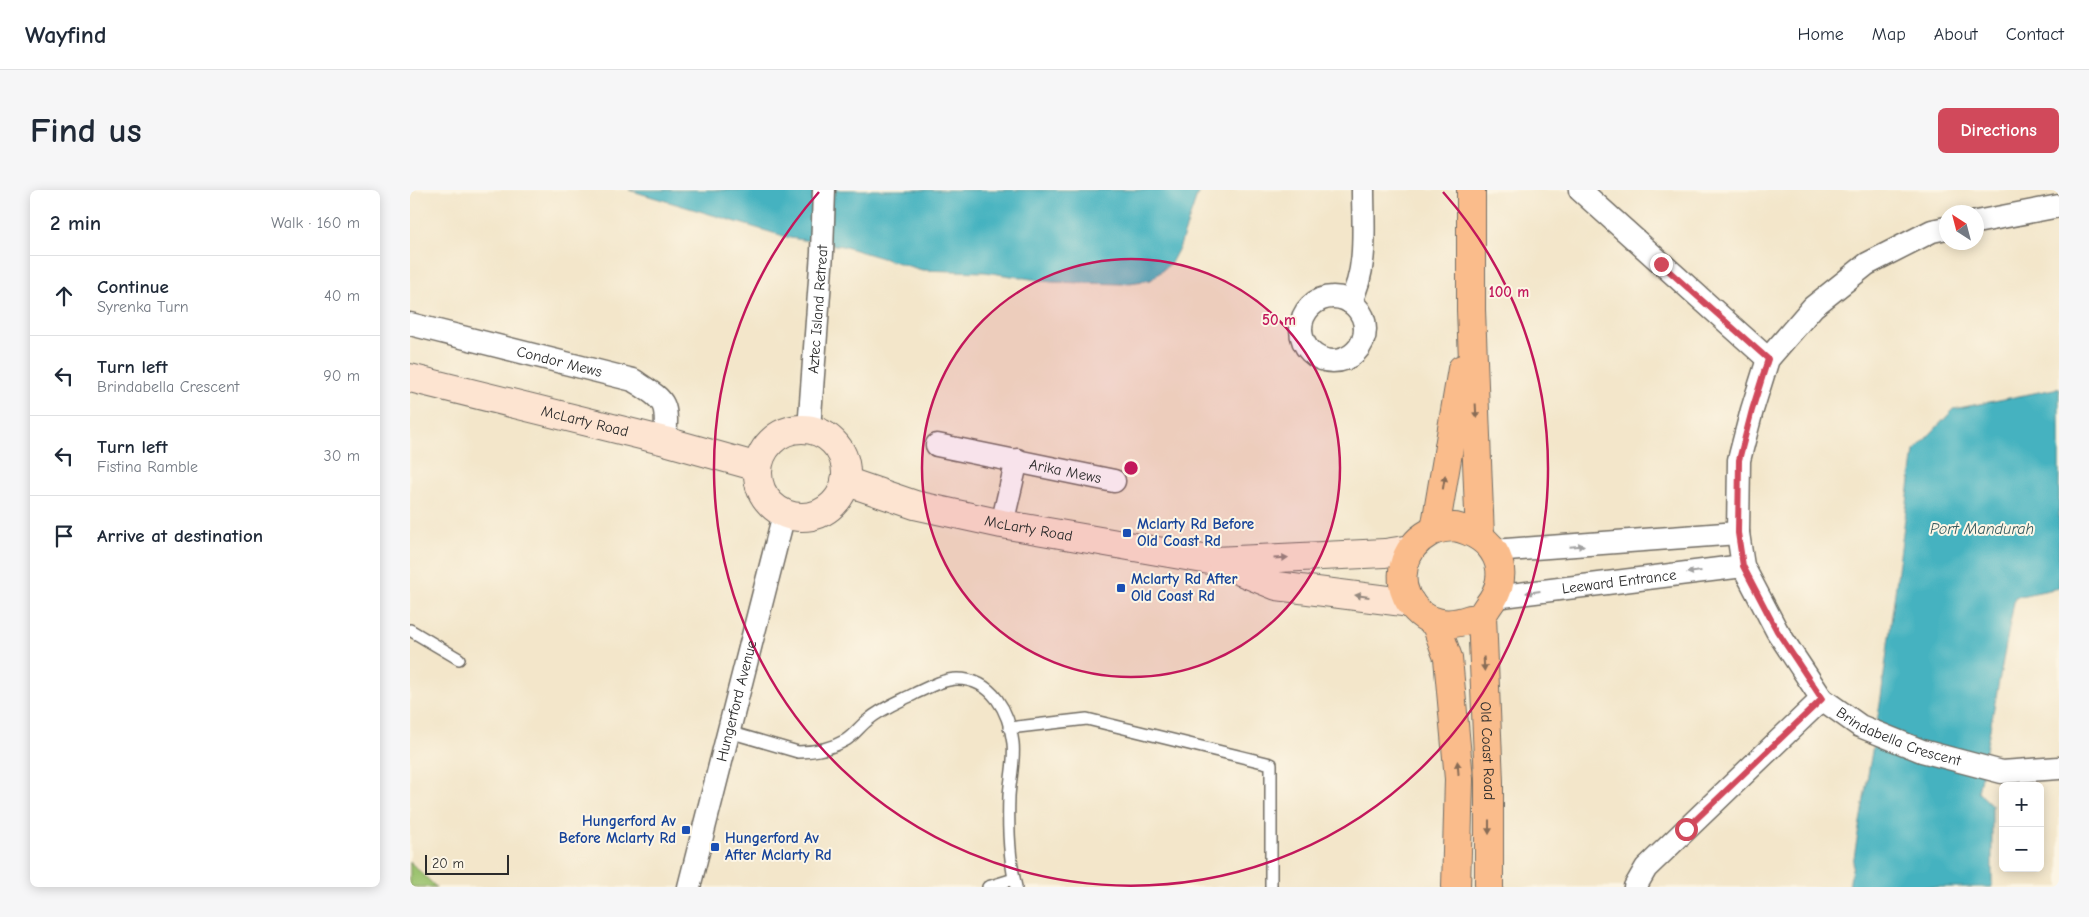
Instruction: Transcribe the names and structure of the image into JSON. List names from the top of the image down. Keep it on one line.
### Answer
{"streets":{"main road":["Old Coast Road"],"street":["Aztec Island Retreat","Condor Mews","McLarty Road","Arika Mews","Leeward Entrance","Hungerford Avenue","Brindabella Crescent"]},"crossings":[["Aztec Island Retreat","McLarty Road"],["Aztec Island Retreat","Hungerford Avenue"],["Condor Mews","McLarty Road"],["McLarty Road","Arika Mews"],["McLarty Road","Leeward Entrance"],["McLarty Road","Hungerford Avenue"],["McLarty Road","Old Coast Road"],["Leeward Entrance","Brindabella Crescent"],["Leeward Entrance","Old Coast Road"]],"water":["Port Mandurah"],"places":{"transit":["Mclarty Rd Before Old Coast Rd","Mclarty Rd After Old Coast Rd","Hungerford Av Before Mclarty Rd","Hungerford Av After Mclarty Rd"]},"scale_bar":"20 m","north":"top left","page":{"header":"Wayfind","nav":["Home","Map","About","Contact"],"buttons":"Directions","title":"Find us","heading":["2 min","Walk · 160 m"],"list":[["Continue","Syrenka Turn","40 m"],["Turn left","Brindabella Crescent","90 m"],["Turn left","Fistina Ramble","30 m"],"Arrive at destination"],"map_buttons":["+","−"],"scale":"20 m"},"rings":["100 m","50 m"]}
